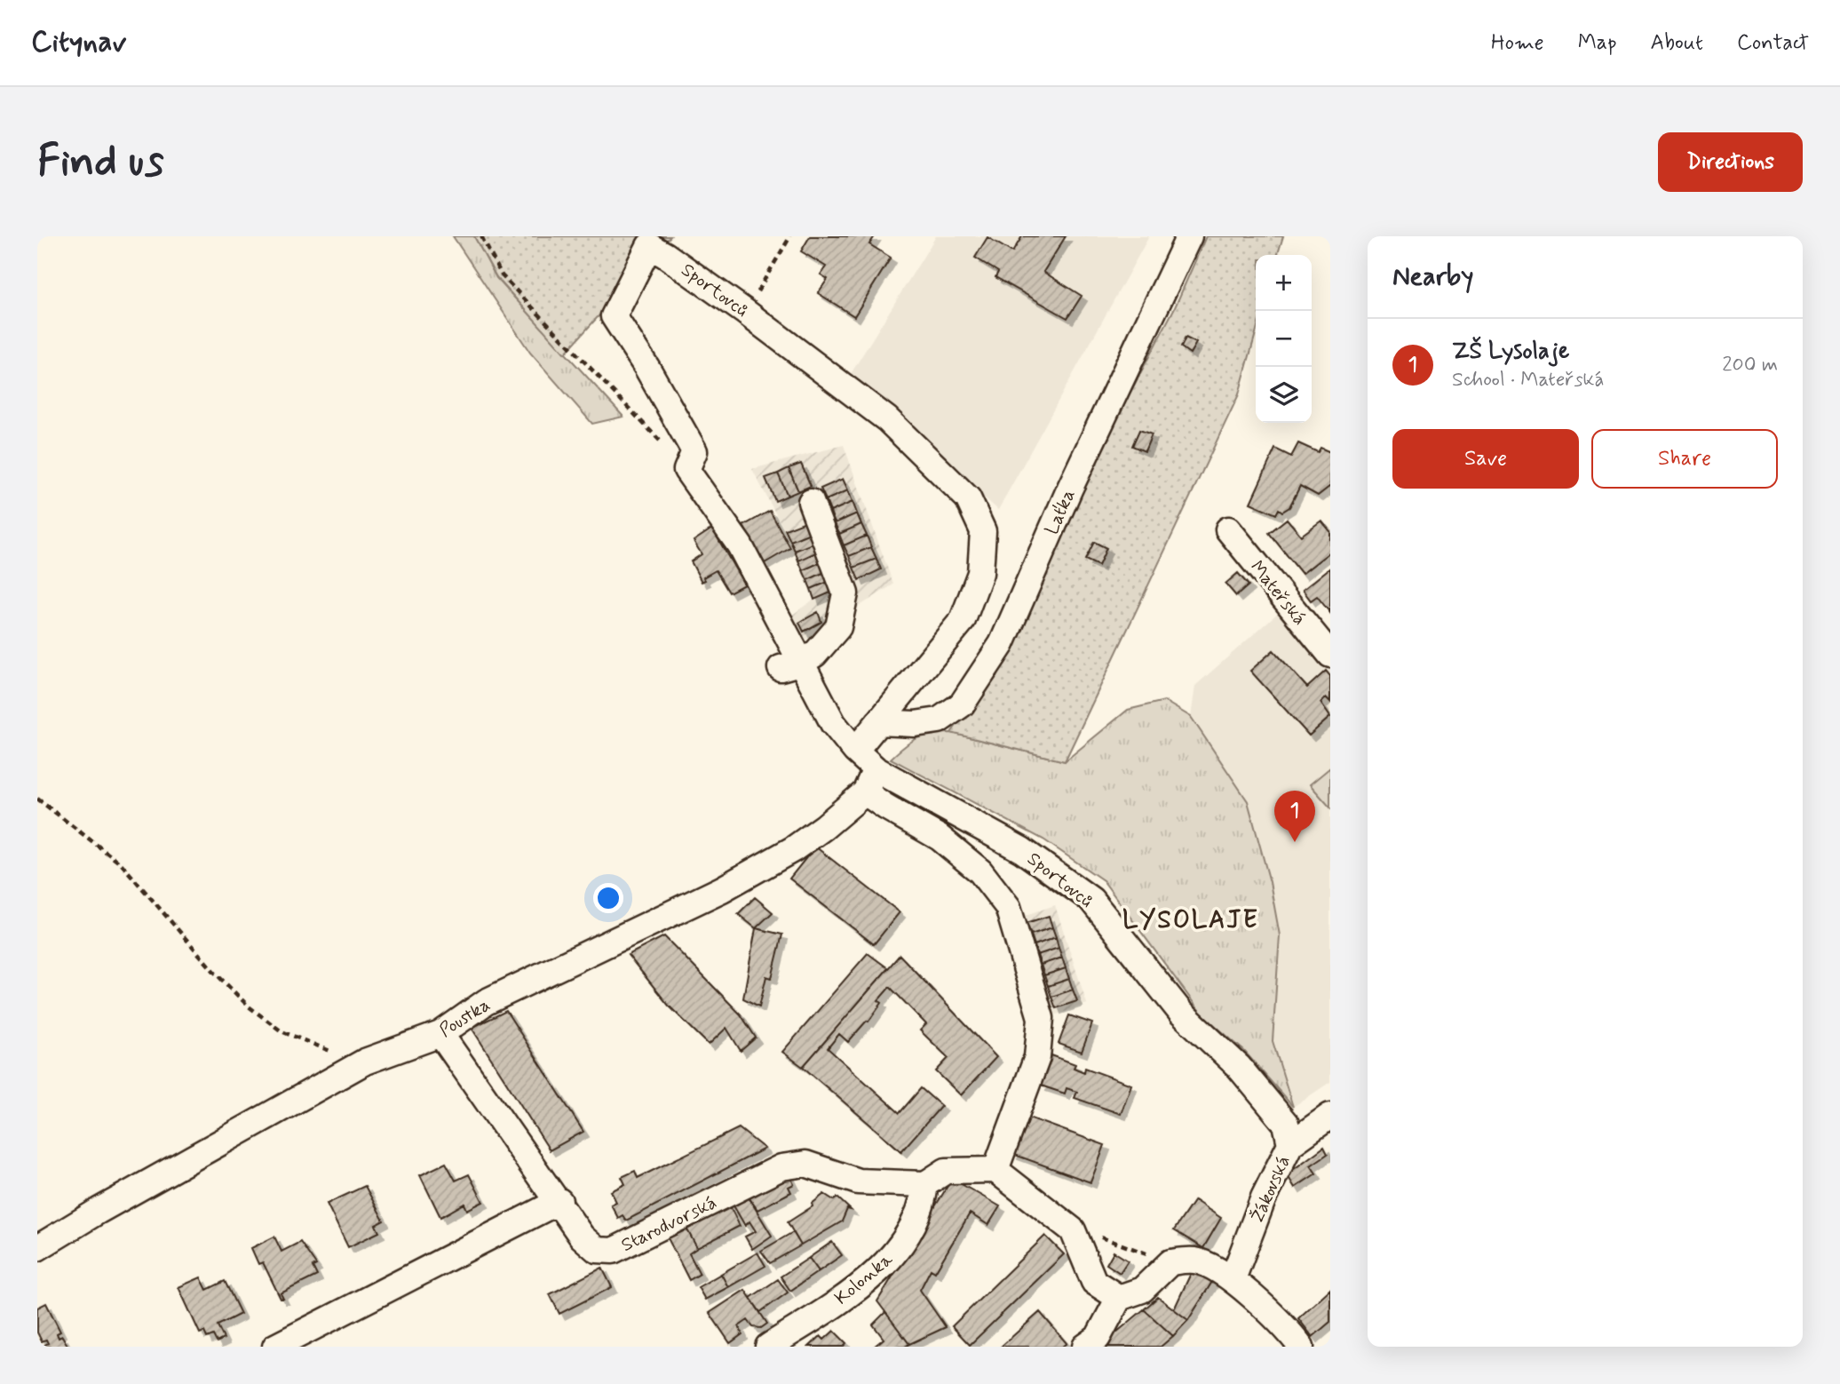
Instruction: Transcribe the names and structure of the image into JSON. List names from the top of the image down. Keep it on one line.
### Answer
{"streets":{"street":["Sportovců","Laťka","Mateřská","Poustka","Žákovská","Starodvorská","Kolonka"]},"crossings":[["Sportovců","Laťka"],["Sportovců","Poustka"],["Sportovců","Žákovská"],["Poustka","Starodvorská"],["Starodvorská","Kolonka"]],"districts":["LYSOLAJE"],"page":{"header":"Citynav","nav":["Home","Map","About","Contact"],"buttons":["Directions",["Save","Share"]],"title":"Find us","heading":"Nearby","map_buttons":["+","−"],"list":[{"mark":"1","name":"ZŠ Lysolaje","note":"School · Mateřská","value":"200 m"}],"pins":"1"}}
